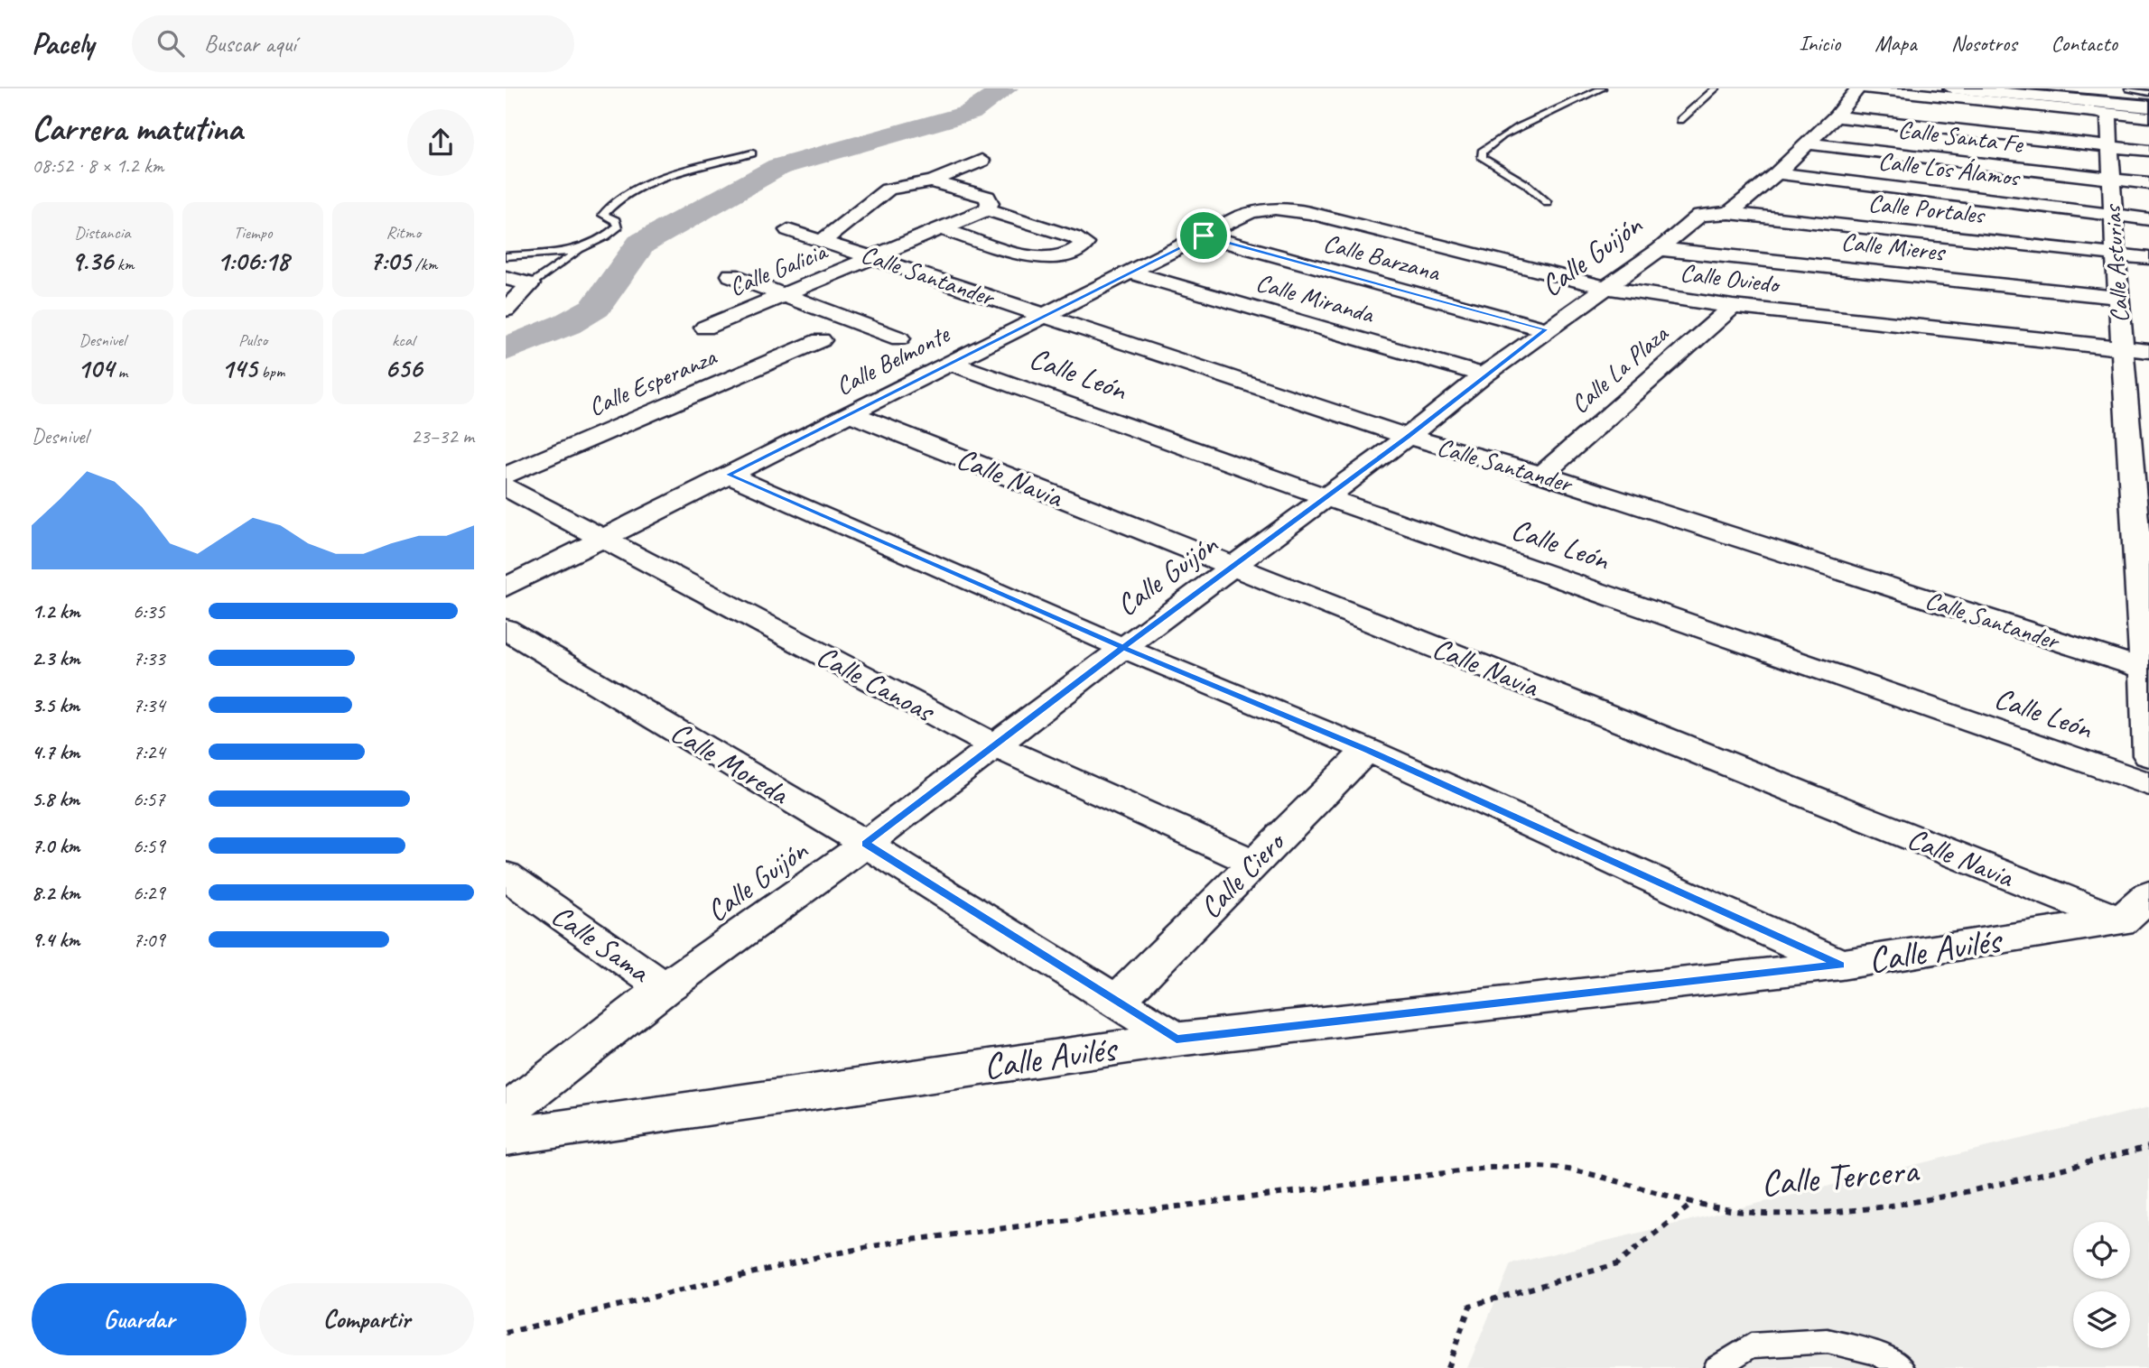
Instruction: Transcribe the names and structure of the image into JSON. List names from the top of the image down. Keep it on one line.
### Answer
{"streets":{"street":["Calle Santa Fe","Calle Los Álamos","Calle Portales","Calle Mieres","Calle Guijón","Calle Barzana","Calle Asturias","Calle Galicia","Calle Santander","Calle Oviedo","Calle Miranda","Calle Belmonte","Calle La Plaza","Calle León","Calle Esperanza","Calle Navia","Calle Canoas","Calle Moreda","Calle Ciero","Calle Sama","Calle Avilés"],"path":["Calle Tercera"]},"crossings":[["Calle Santa Fe","Calle Asturias"],["Calle Los Álamos","Calle Asturias"],["Calle Portales","Calle Guijón"],["Calle Portales","Calle Asturias"],["Calle Mieres","Calle Guijón"],["Calle Mieres","Calle Asturias"],["Calle Guijón","Calle Barzana"],["Calle Guijón","Calle Santander"],["Calle Guijón","Calle Oviedo"],["Calle Guijón","Calle Miranda"],["Calle Guijón","Calle León"],["Calle Guijón","Calle Navia"],["Calle Guijón","Calle Canoas"],["Calle Guijón","Calle Moreda"],["Calle Guijón","Calle Sama"],["Calle Barzana","Calle Belmonte"],["Calle Asturias","Calle Santander"],["Calle Asturias","Calle Oviedo"],["Calle Galicia","Calle Santander"],["Calle Santander","Calle Belmonte"],["Calle Santander","Calle La Plaza"],["Calle Oviedo","Calle Belmonte"],["Calle Oviedo","Calle La Plaza"],["Calle Miranda","Calle Belmonte"],["Calle Belmonte","Calle León"],["Calle Belmonte","Calle Navia"],["Calle Belmonte","Calle Canoas"],["Calle Navia","Calle Avilés"],["Calle Canoas","Calle Ciero"],["Calle Moreda","Calle Ciero"],["Calle Moreda","Calle Avilés"]],"page":{"header":"Pacely","search":"Buscar aquí","nav":["Inicio","Mapa","Nosotros","Contacto"],"heading":["Carrera matutina","08:52 · 8 × 1.2 km"],"stats":[["Distancia","9.36 km"],["Tiempo","1:06:18"],["Ritmo","7:05 /km"],["Desnivel","104 m"],["Pulso","145 bpm"],["kcal","656"]],"chart":["Desnivel","23–32 m"],"list":[{"name":"1.2 km","note":"6:35"},{"name":"2.3 km","note":"7:33"},{"name":"3.5 km","note":"7:34"},{"name":"4.7 km","note":"7:24"},{"name":"5.8 km","note":"6:57"},{"name":"7.0 km","note":"6:59"},{"name":"8.2 km","note":"6:29"},{"name":"9.4 km","note":"7:09"}],"buttons":["Guardar","Compartir"]}}
